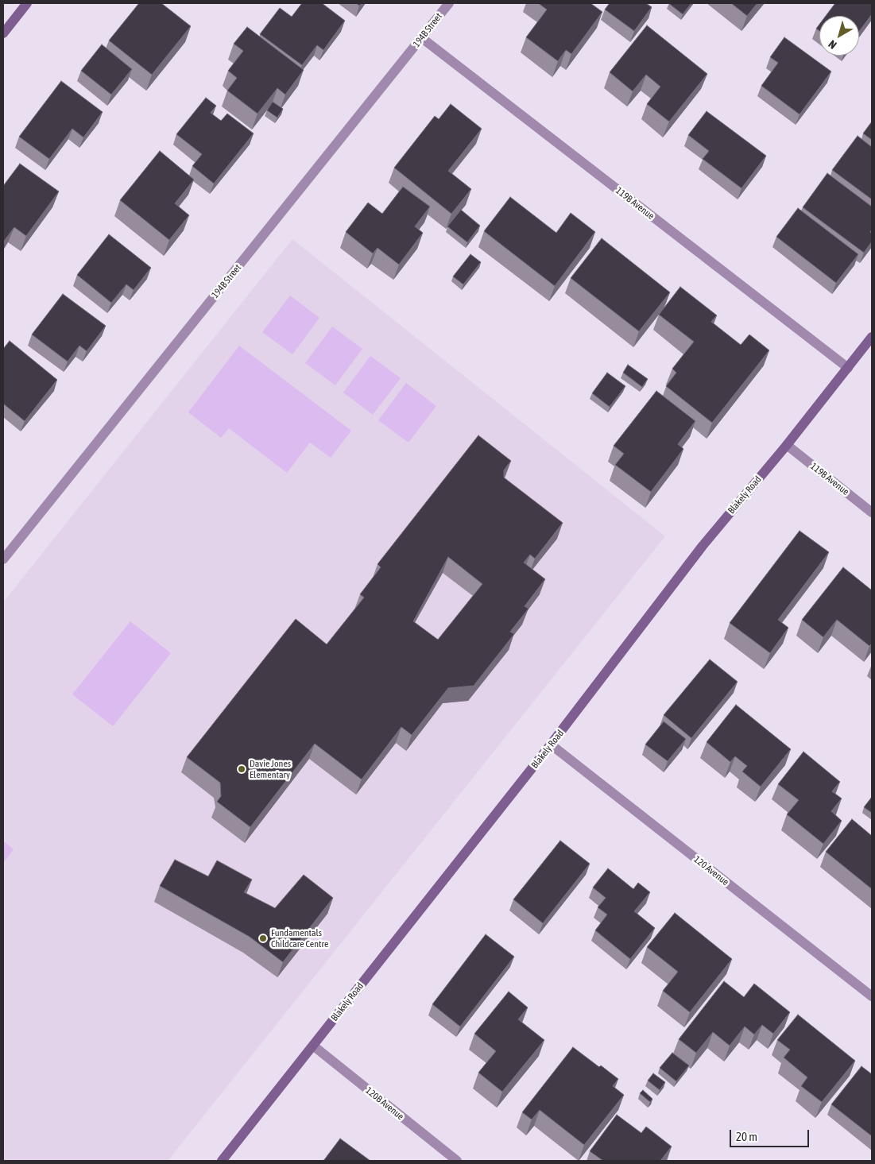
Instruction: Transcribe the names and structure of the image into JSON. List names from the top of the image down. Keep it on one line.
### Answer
{"streets":{"street":["194B Street","119B Avenue","Blakely Road","120 Avenue","120B Avenue"]},"crossings":[["194B Street","119B Avenue"],["119B Avenue","Blakely Road"],["Blakely Road","120 Avenue"],["Blakely Road","120B Avenue"]],"places":["Davie Jones Elementary","Fundamentals Childcare Centre"],"scale_bar":"20 m","north":"bottom left"}
